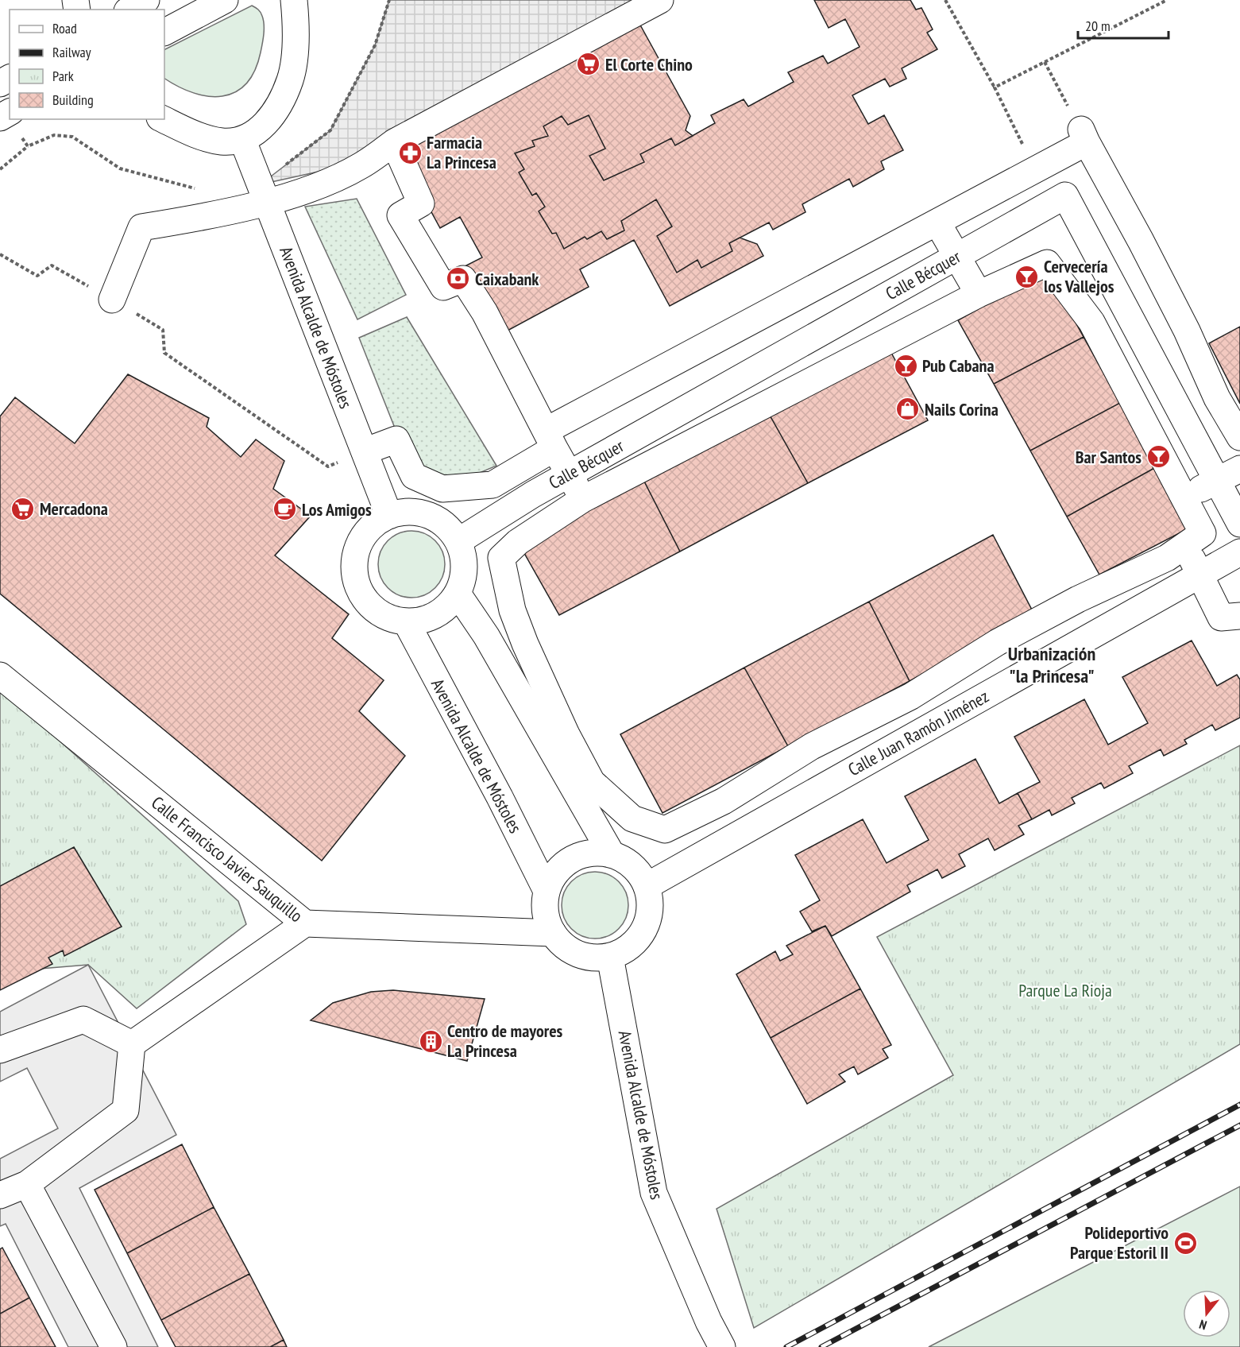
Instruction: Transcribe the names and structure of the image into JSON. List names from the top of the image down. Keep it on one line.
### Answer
{"streets":{"street":["Calle Bécquer","Avenida Alcalde de Móstoles","Calle Juan Ramón Jiménez","Calle Francisco Javier Sauquillo"]},"crossings":[["Calle Bécquer","Avenida Alcalde de Móstoles"],["Avenida Alcalde de Móstoles","Calle Juan Ramón Jiménez"],["Avenida Alcalde de Móstoles","Calle Francisco Javier Sauquillo"],["Calle Juan Ramón Jiménez","Calle Francisco Javier Sauquillo"]],"districts":["Urbanización \"la Princesa\""],"parks":["Parque La Rioja"],"places":{"supermarket":["El Corte Chino","Mercadona"],"pharmacy":["Farmacia La Princesa"],"bar":["Cervecería los Vallejos","Pub Cabana","Bar Santos"],"bank":["Caixabank"],"shop":["Nails Corina"],"cafe":["Los Amigos"],"building":["Centro de mayores La Princesa"],"sports":["Polideportivo Parque Estoril II"]},"legend":["Road","Railway","Park","Building"],"scale_bar":"20 m","north":"bottom"}
